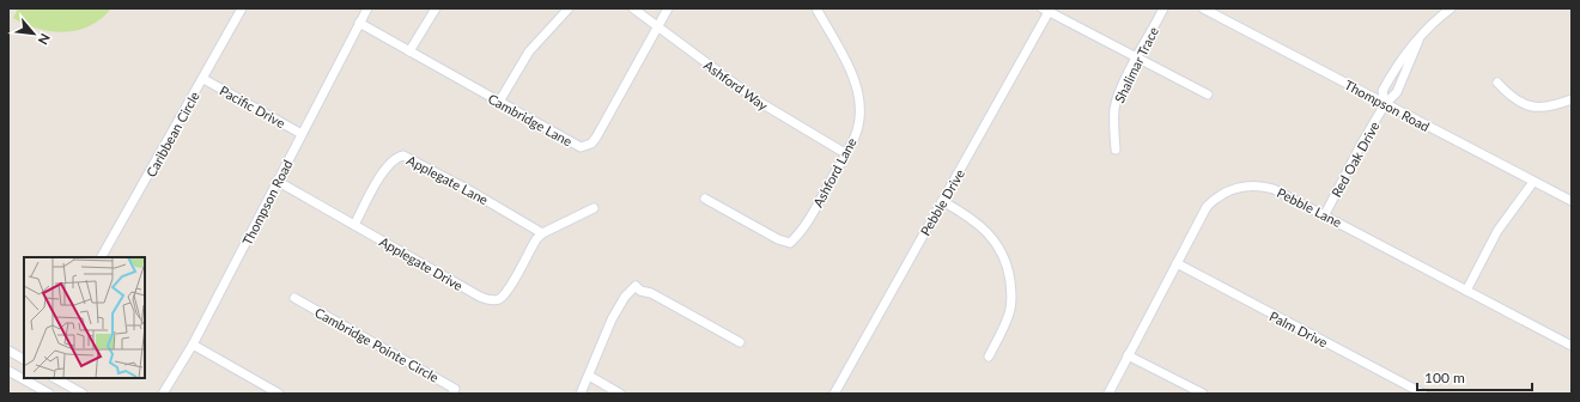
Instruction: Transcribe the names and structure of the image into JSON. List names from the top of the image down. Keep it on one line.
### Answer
{"streets":{"street":["Shalimar Trace","Ashford Way","Thompson Road","Pacific Drive","Cambridge Lane","Caribbean Circle","Red Oak Drive","Ashford Lane","Applegate Lane","Pebble Drive","Pebble Lane","Applegate Drive","Palm Drive","Cambridge Pointe Circle"]},"crossings":[["Ashford Way","Cambridge Lane"],["Ashford Way","Ashford Lane"],["Thompson Road","Pacific Drive"],["Thompson Road","Cambridge Lane"],["Thompson Road","Red Oak Drive"],["Thompson Road","Applegate Drive"],["Pacific Drive","Caribbean Circle"],["Red Oak Drive","Pebble Lane"],["Applegate Lane","Applegate Drive"],["Pebble Lane","Palm Drive"]],"scale_bar":"100 m","north":"bottom right"}
